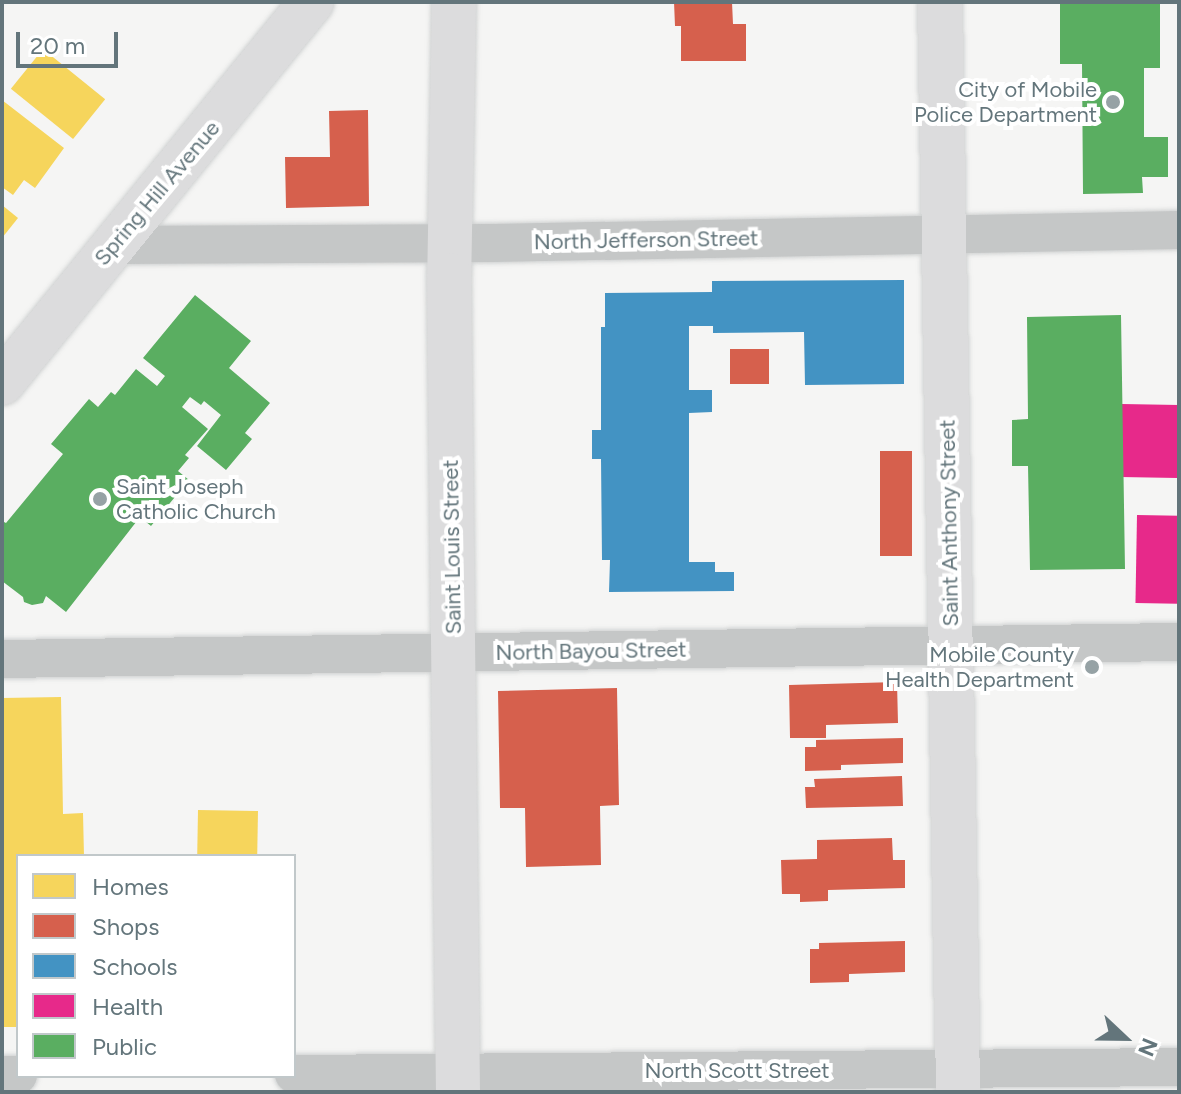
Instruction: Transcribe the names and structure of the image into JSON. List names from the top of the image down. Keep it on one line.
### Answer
{"streets":{"street":["Spring Hill Avenue","North Jefferson Street","Saint Anthony Street","Saint Louis Street","North Bayou Street","North Scott Street"]},"crossings":[["Spring Hill Avenue","North Jefferson Street"],["North Jefferson Street","Saint Anthony Street"],["North Jefferson Street","Saint Louis Street"],["Saint Anthony Street","North Bayou Street"],["Saint Anthony Street","North Scott Street"],["Saint Louis Street","North Bayou Street"],["Saint Louis Street","North Scott Street"]],"places":["City of Mobile Police Department","Saint Joseph Catholic Church","Mobile County Health Department"],"legend":["Homes","Shops","Schools","Health","Public"],"scale_bar":"20 m","north":"right"}
